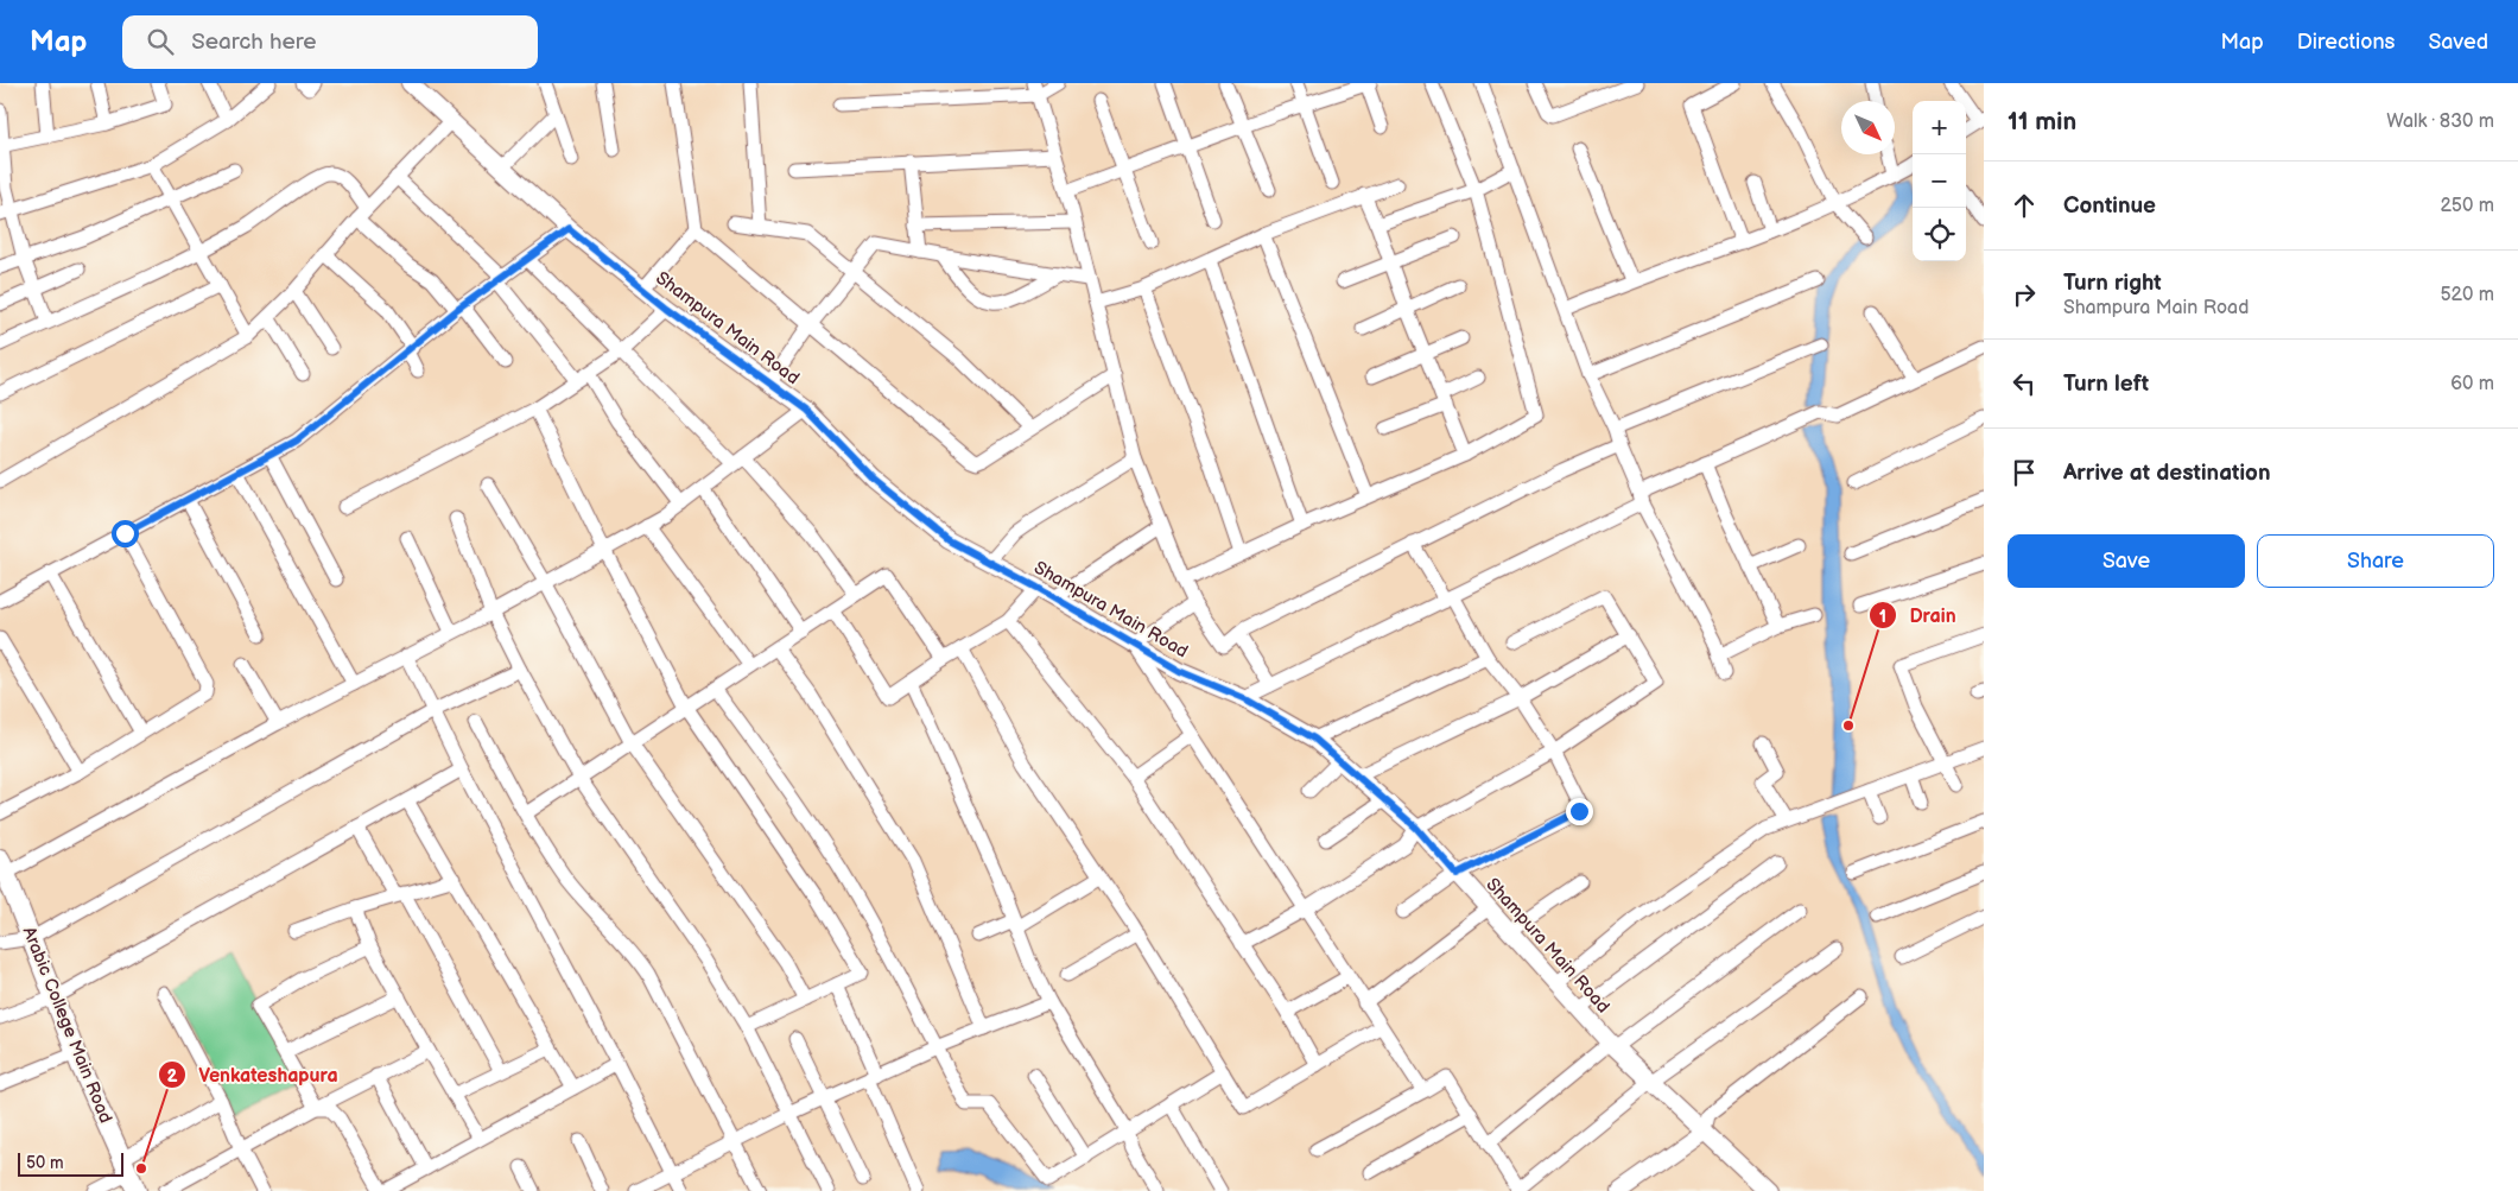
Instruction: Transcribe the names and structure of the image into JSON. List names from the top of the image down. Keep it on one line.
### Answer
{"streets":{"main road":["Arabic College Main Road"],"street":["Shampura Main Road"]},"places":["Drain","Venkateshapura"],"scale_bar":"50 m","north":"bottom right","page":{"header":"Map","search":"Search here","nav":["Map","Directions","Saved"],"heading":["11 min","Walk · 830 m"],"map_buttons":["+","−"],"list":[["Continue","250 m"],["Turn right","Shampura Main Road","520 m"],["Turn left","60 m"],"Arrive at destination"],"buttons":["Save","Share"],"scale":"50 m"}}
